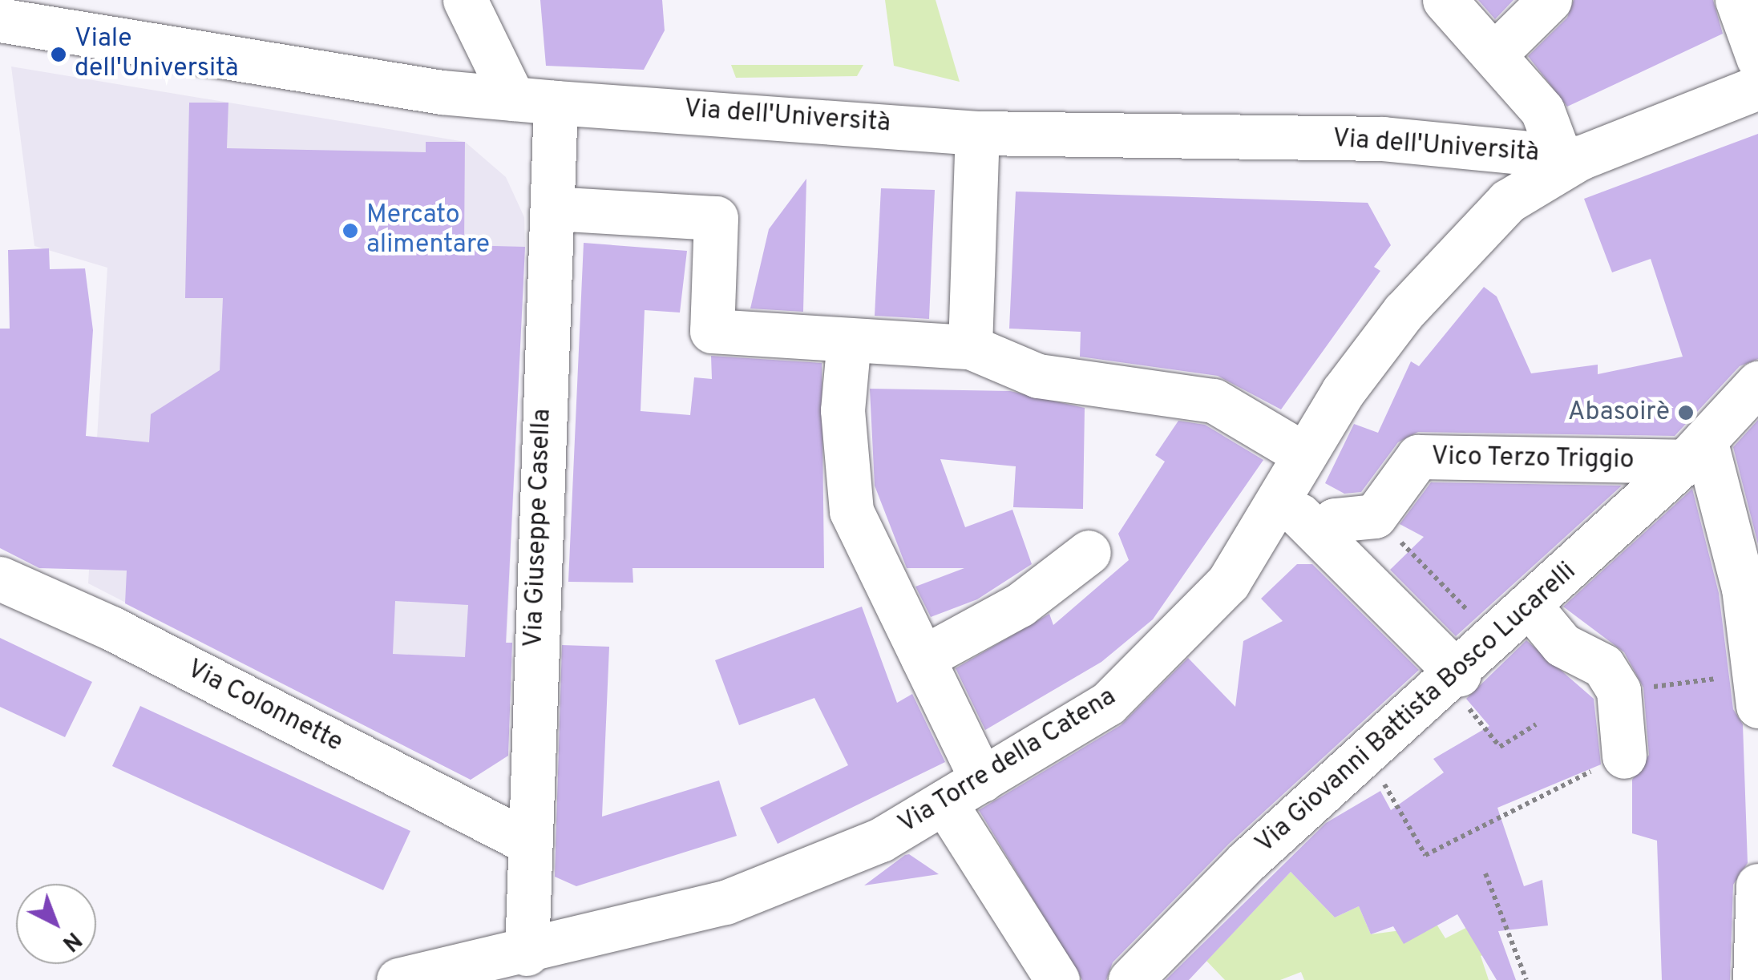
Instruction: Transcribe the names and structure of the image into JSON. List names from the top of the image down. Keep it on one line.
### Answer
{"streets":{"street":["Via dell'Università","Vico Terzo Triggio","Via Giuseppe Casella","Via Colonnette","Via Giovanni Battista Bosco Lucarelli","Via Torre della Catena"]},"crossings":[["Via dell'Università","Via Giuseppe Casella"],["Via dell'Università","Via Torre della Catena"],["Vico Terzo Triggio","Via Giovanni Battista Bosco Lucarelli"],["Via Giuseppe Casella","Via Colonnette"],["Via Giuseppe Casella","Via Torre della Catena"]],"places":["Viale dell'Università","Mercato alimentare","Abasoirè"],"north":"bottom right"}
